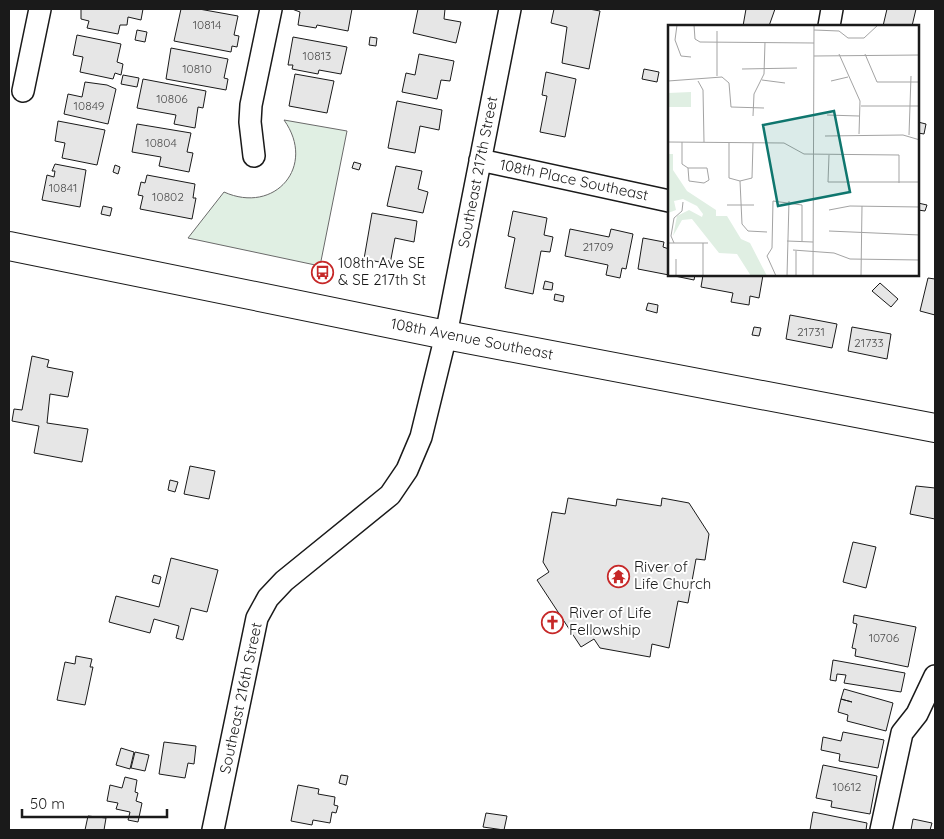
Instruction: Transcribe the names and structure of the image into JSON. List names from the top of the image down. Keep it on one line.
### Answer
{"streets":{"main road":["108th Avenue Southeast"],"street":["Southeast 217th Street","108th Place Southeast","Southeast 216th Street"]},"crossings":[["Southeast 217th Street","108th Place Southeast"],["Southeast 217th Street","108th Avenue Southeast"],["Southeast 217th Street","Southeast 216th Street"],["108th Avenue Southeast","Southeast 216th Street"]],"places":{"bus stop":["108th Ave SE & SE 217th St"],"temple":["River of Life Church"],"church":["River of Life Fellowship"]},"house_numbers":["10814","10813","10810","10806","10849","10804","10841","10802","21709","21731","21733","10706","10612"],"scale_bar":"50 m"}
